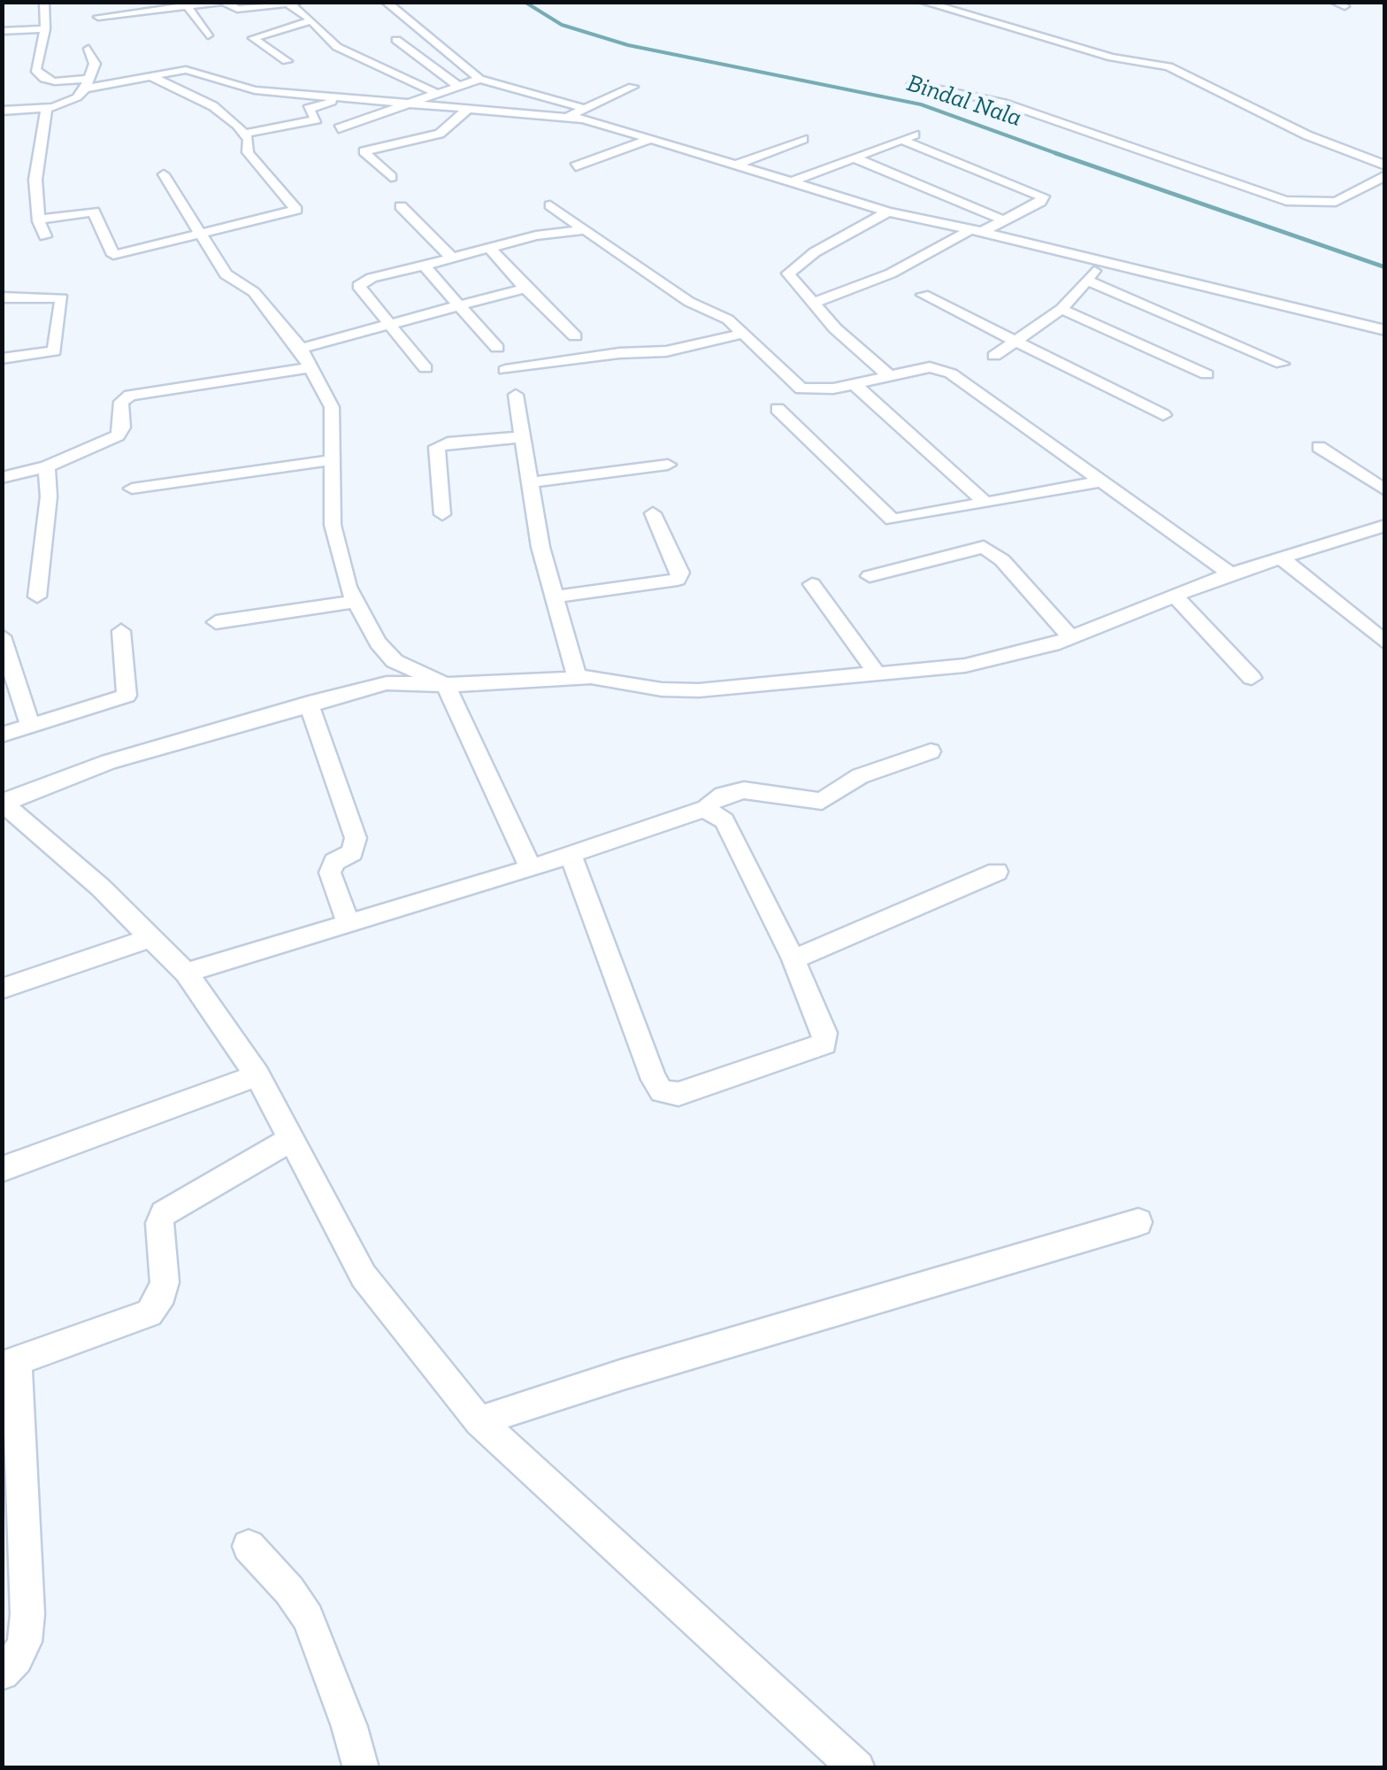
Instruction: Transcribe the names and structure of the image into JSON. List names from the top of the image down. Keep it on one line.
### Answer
{"water":["Bindal Nala"]}
